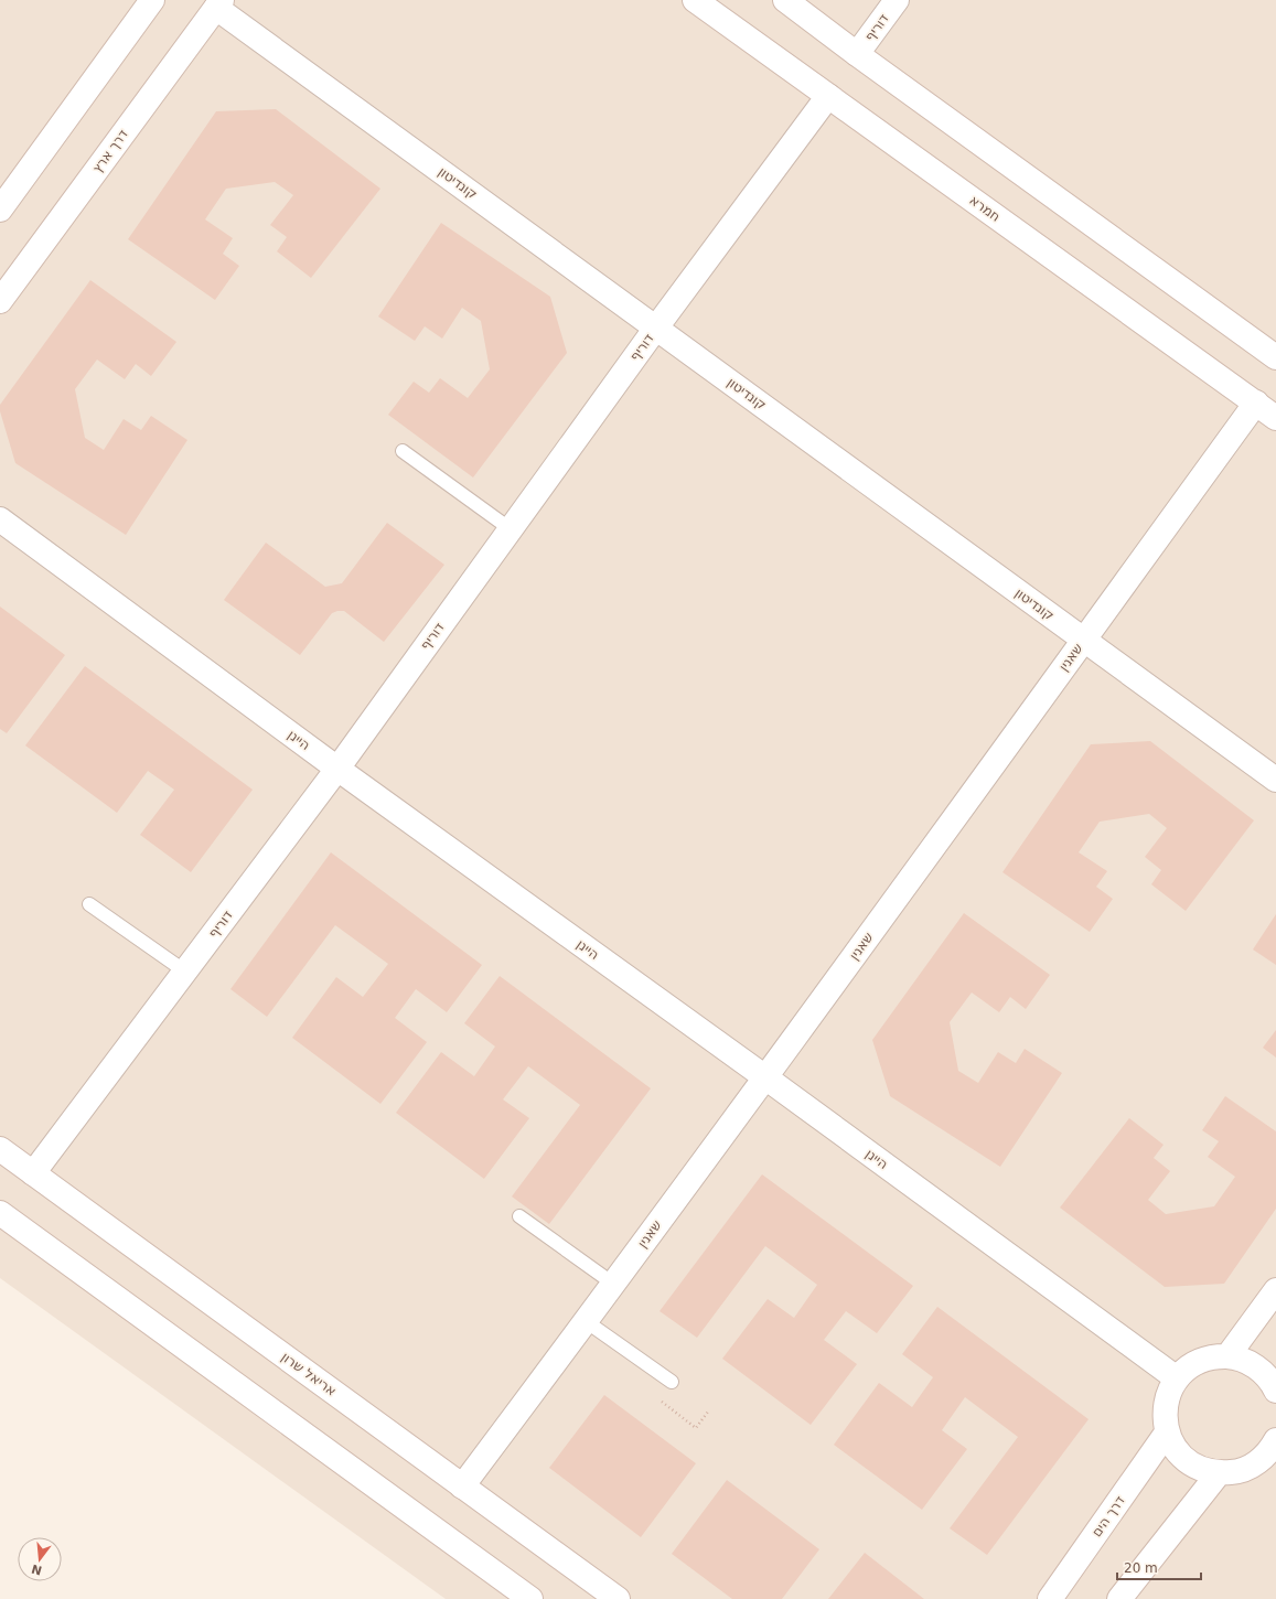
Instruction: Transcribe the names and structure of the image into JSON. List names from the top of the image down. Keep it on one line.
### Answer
{"streets":{"street":["דוריף","דרך ארץ","קונדיטון","חמרא","שאנין","היינן","אריאל שרון","דרך הים"]},"crossings":[["דוריף","קונדיטון"],["דוריף","חמרא"],["דוריף","היינן"],["דוריף","אריאל שרון"],["דרך ארץ","קונדיטון"],["קונדיטון","שאנין"],["חמרא","שאנין"],["שאנין","היינן"],["שאנין","אריאל שרון"]],"scale_bar":"20 m","north":"bottom"}
